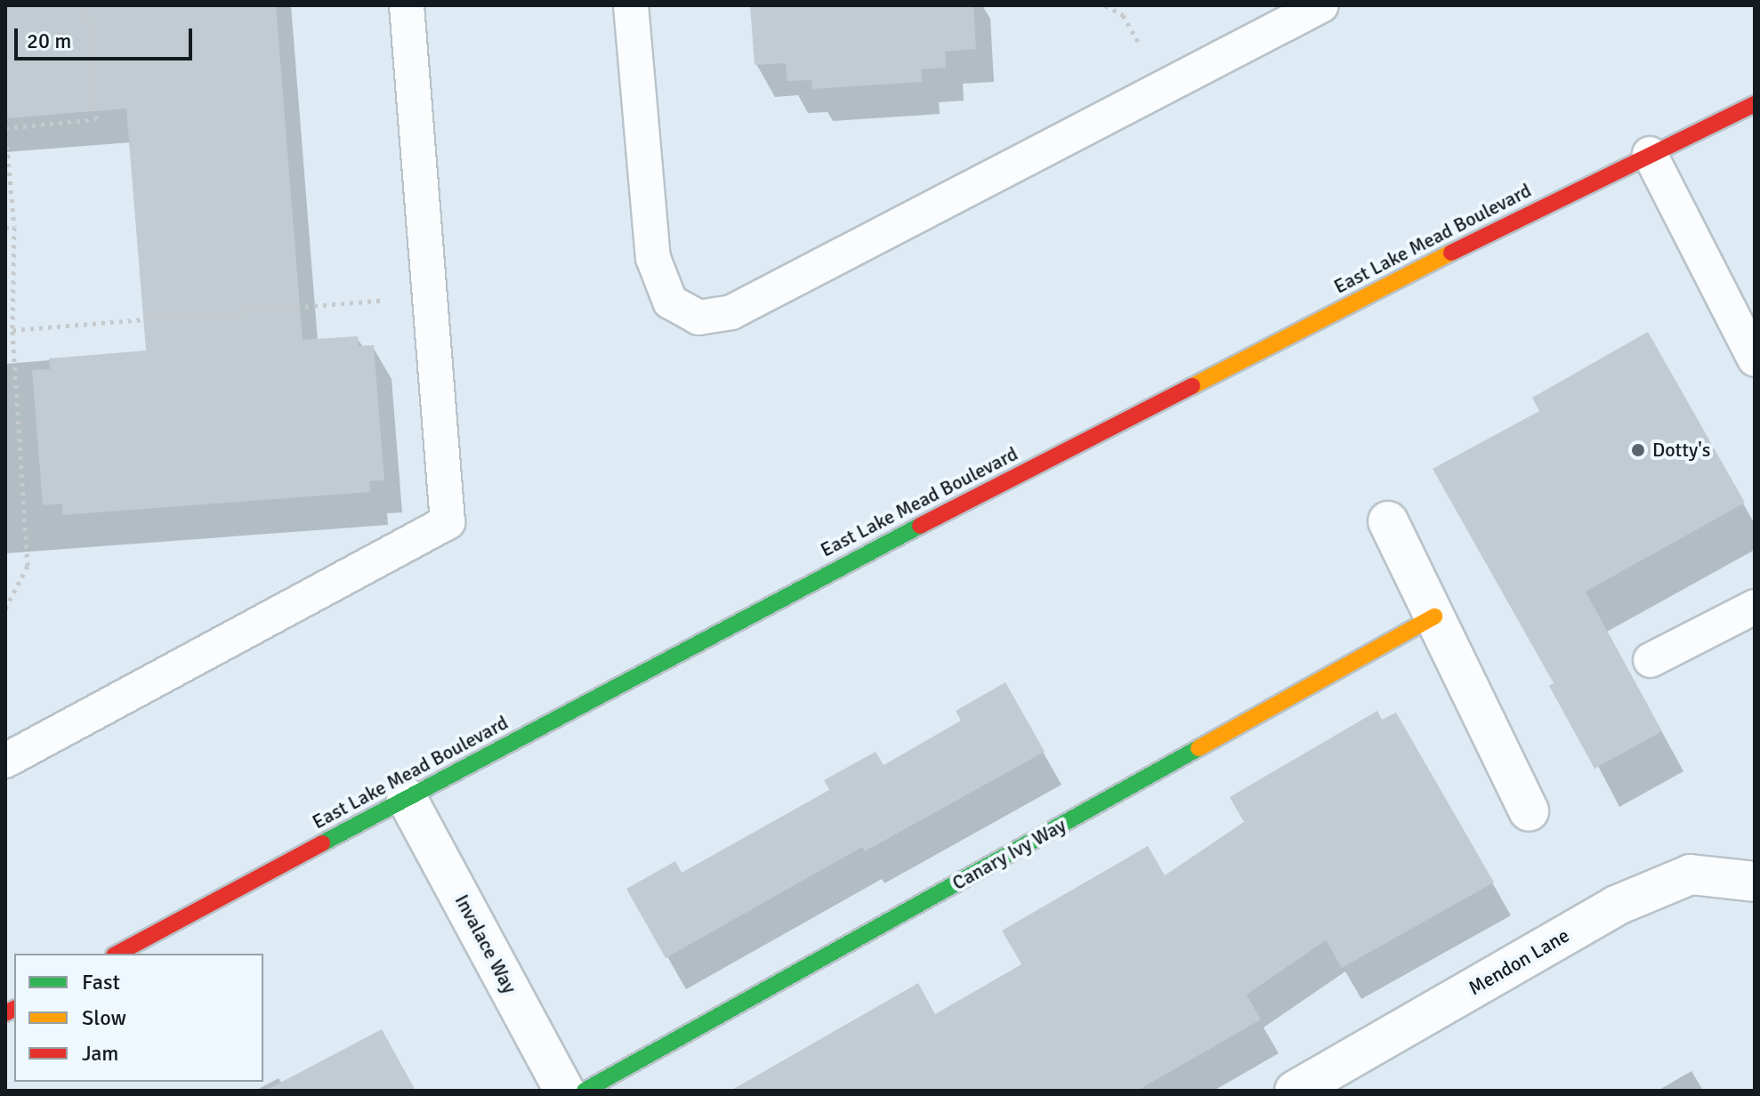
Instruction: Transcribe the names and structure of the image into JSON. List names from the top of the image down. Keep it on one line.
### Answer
{"streets":{"main road":["East Lake Mead Boulevard","Canary Ivy Way"],"street":["Invalace Way","Mendon Lane"]},"crossings":[["East Lake Mead Boulevard","Invalace Way"]],"places":["Dotty's"],"legend":["Fast","Slow","Jam"],"scale_bar":"20 m"}
